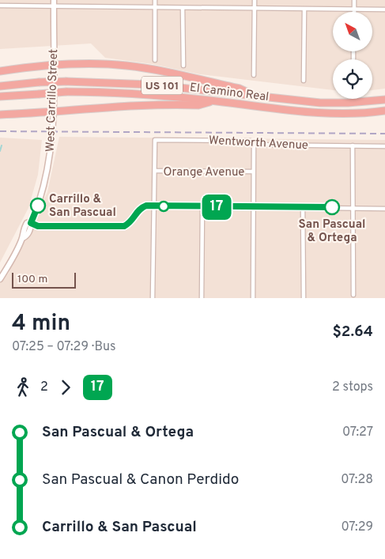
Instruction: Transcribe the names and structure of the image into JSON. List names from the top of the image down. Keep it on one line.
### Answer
{"streets":{"highway":["US 101","El Camino Real"],"main road":["West Carrillo Street"],"street":["Wentworth Avenue","Orange Avenue"]},"crossings":[["Wentworth Avenue","Orange Avenue"]],"places":["Carrillo & San Pascual","San Pascual & Ortega"],"lines":["bus line 17"],"scale_bar":"100 m","north":"top left","page":{"on_map":"17","scale":"100 m","heading":["4 min","07:25 – 07:29 · Bus","$2.64"],"legs":["2","17","2 stops"],"list":[{"name":"San Pascual & Ortega","value":"07:27"},{"name":"San Pascual & Canon Perdido","value":"07:28"},{"name":"Carrillo & San Pascual","value":"07:29"}]}}
